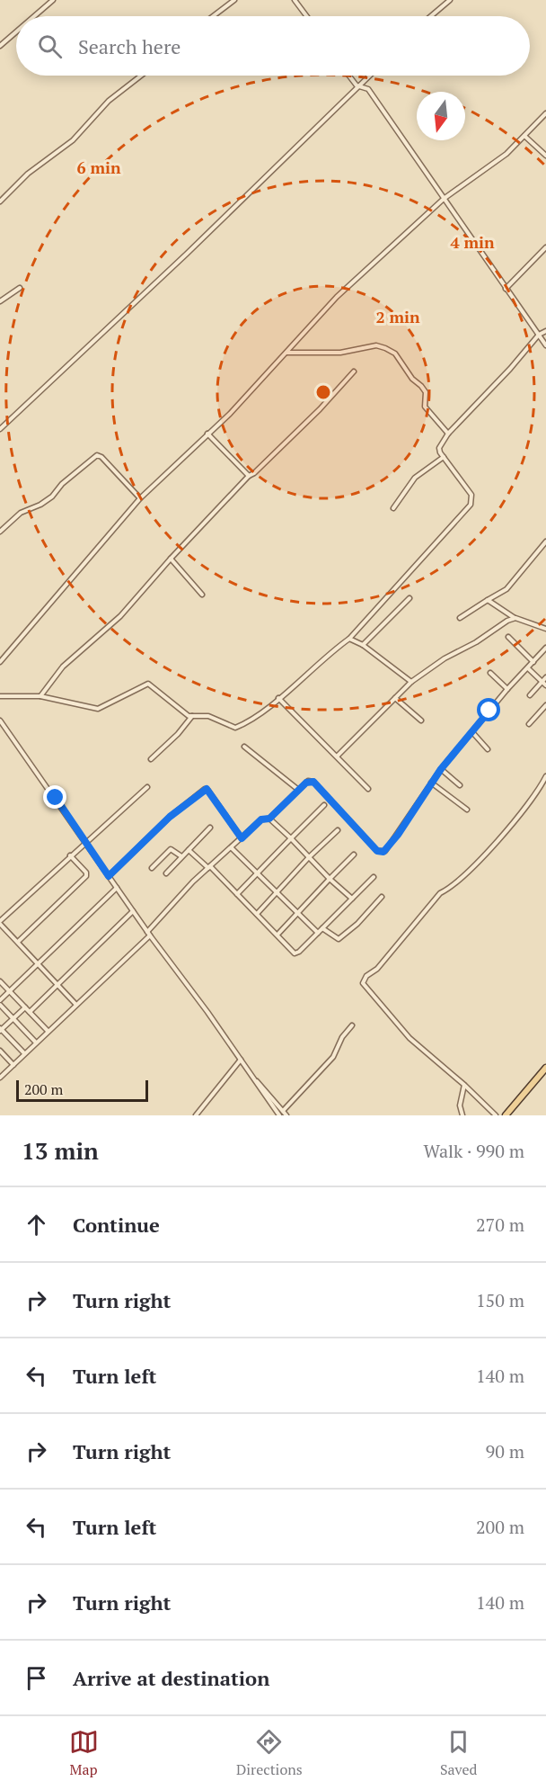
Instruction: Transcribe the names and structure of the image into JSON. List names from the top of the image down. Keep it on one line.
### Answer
{"scale_bar":"200 m","north":"bottom","page":{"search":"Search here","scale":"200 m","heading":["13 min","Walk · 990 m"],"list":[["Continue","270 m"],["Turn right","150 m"],["Turn left","140 m"],["Turn right","90 m"],["Turn left","200 m"],["Turn right","140 m"],"Arrive at destination"],"nav":["Map","Directions","Saved"]},"rings":["6 min","4 min","2 min"]}
